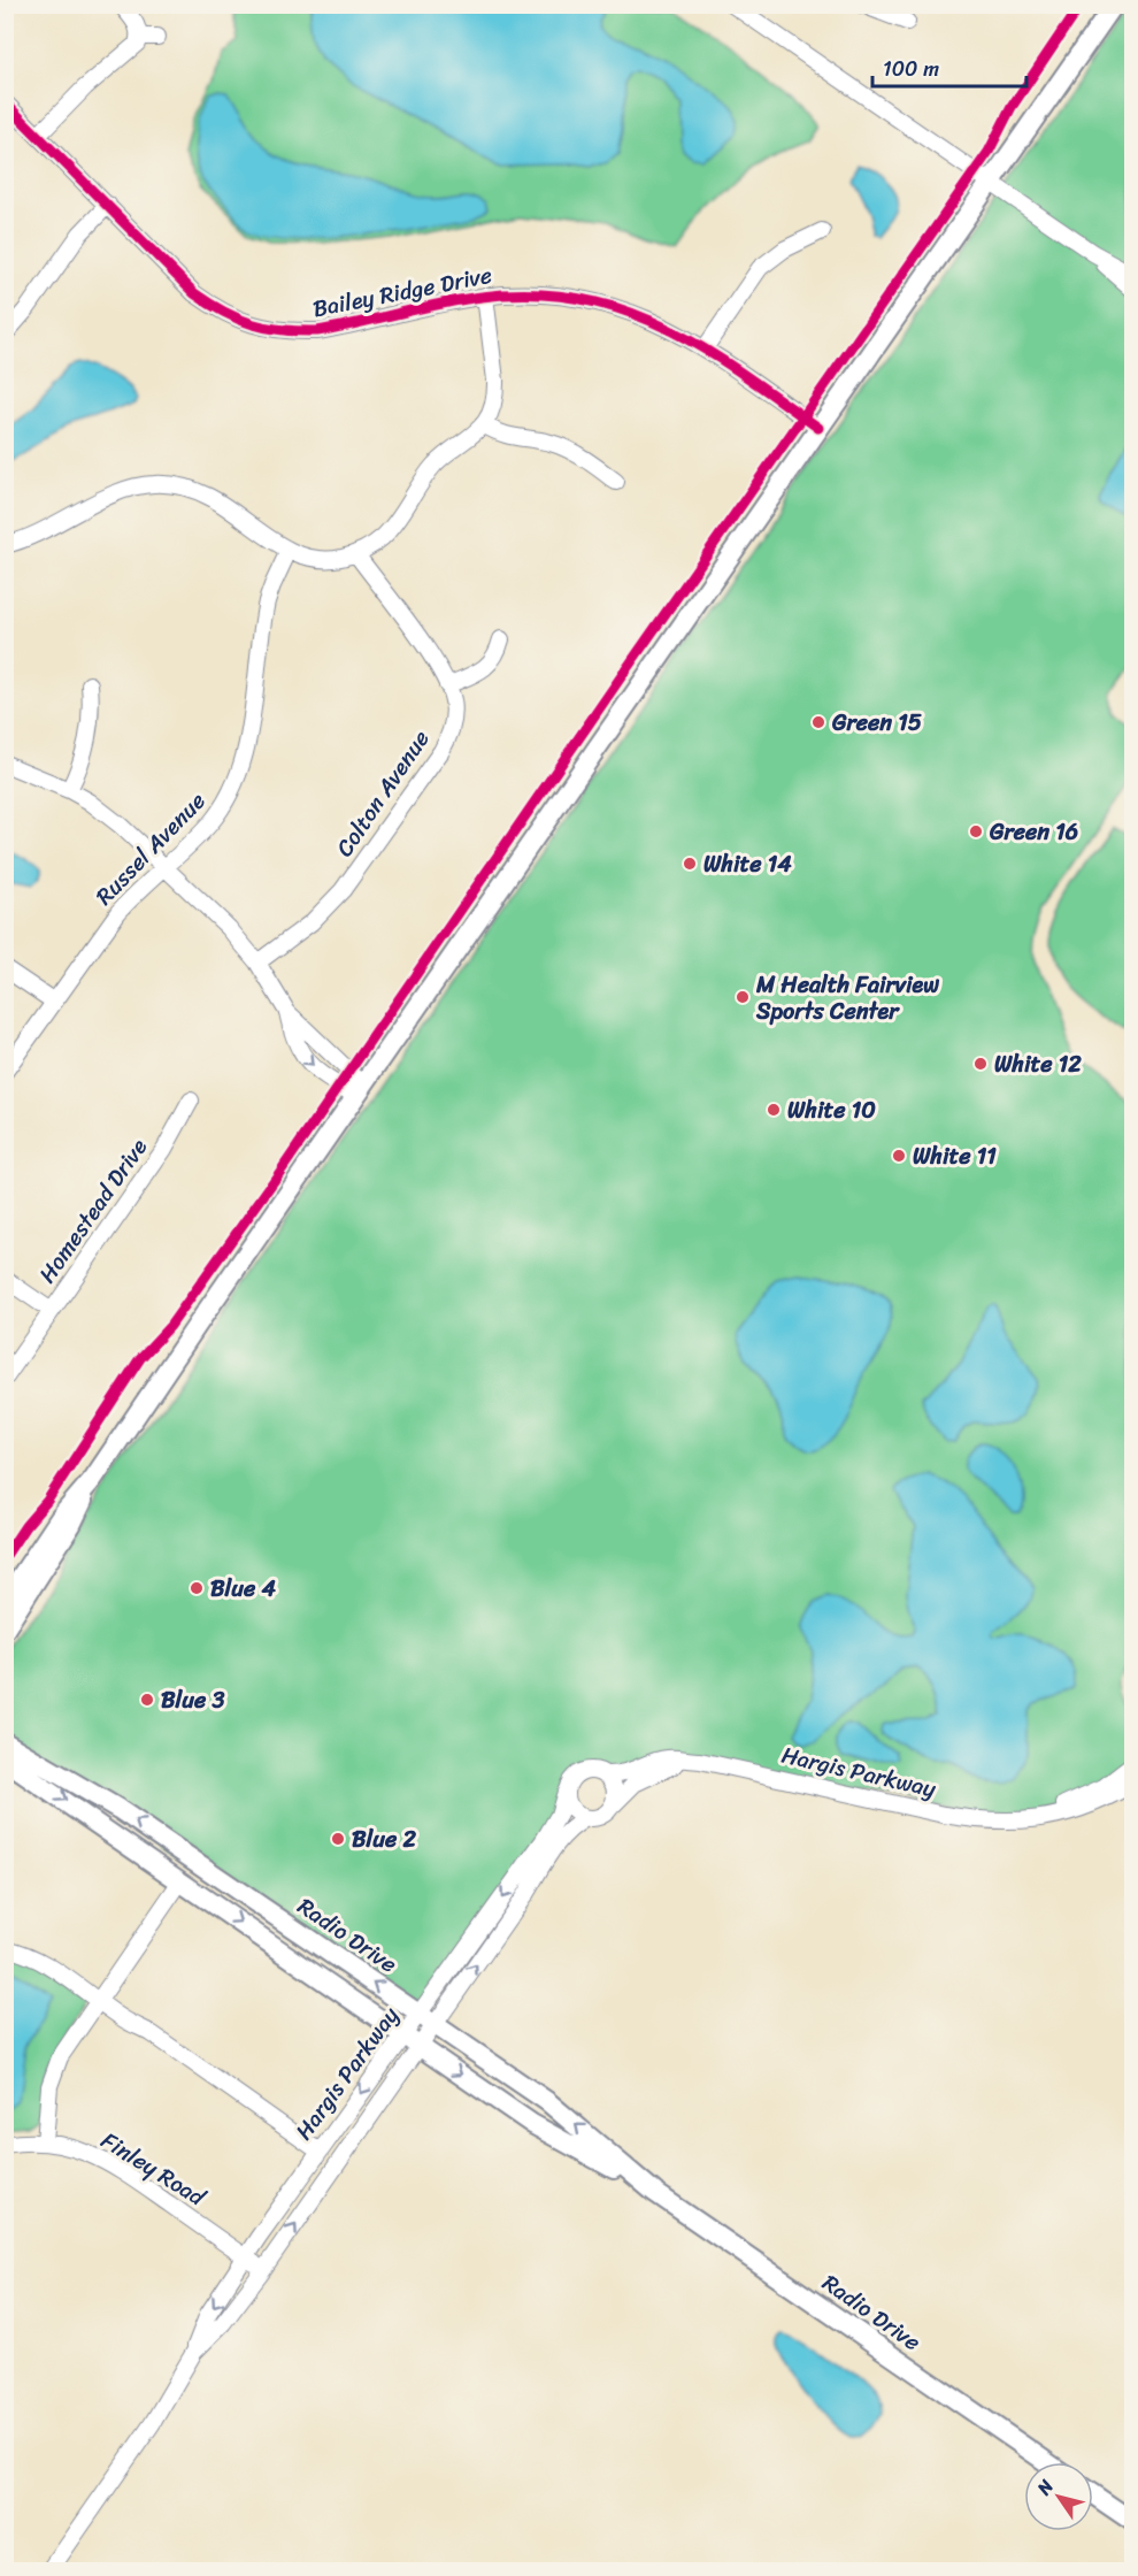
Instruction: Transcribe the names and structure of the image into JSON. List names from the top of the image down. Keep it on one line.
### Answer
{"streets":{"main road":["Radio Drive"],"street":["Bailey Ridge Drive","Colton Avenue","Russel Avenue","Homestead Drive","Hargis Parkway","Finley Road"]},"crossings":[["Hargis Parkway","Radio Drive"],["Hargis Parkway","Finley Road"]],"places":["Green 15","Green 16","White 14","M Health Fairview Sports Center","White 12","White 10","White 11","Blue 4","Blue 3","Blue 2"],"scale_bar":"100 m","north":"top left"}
